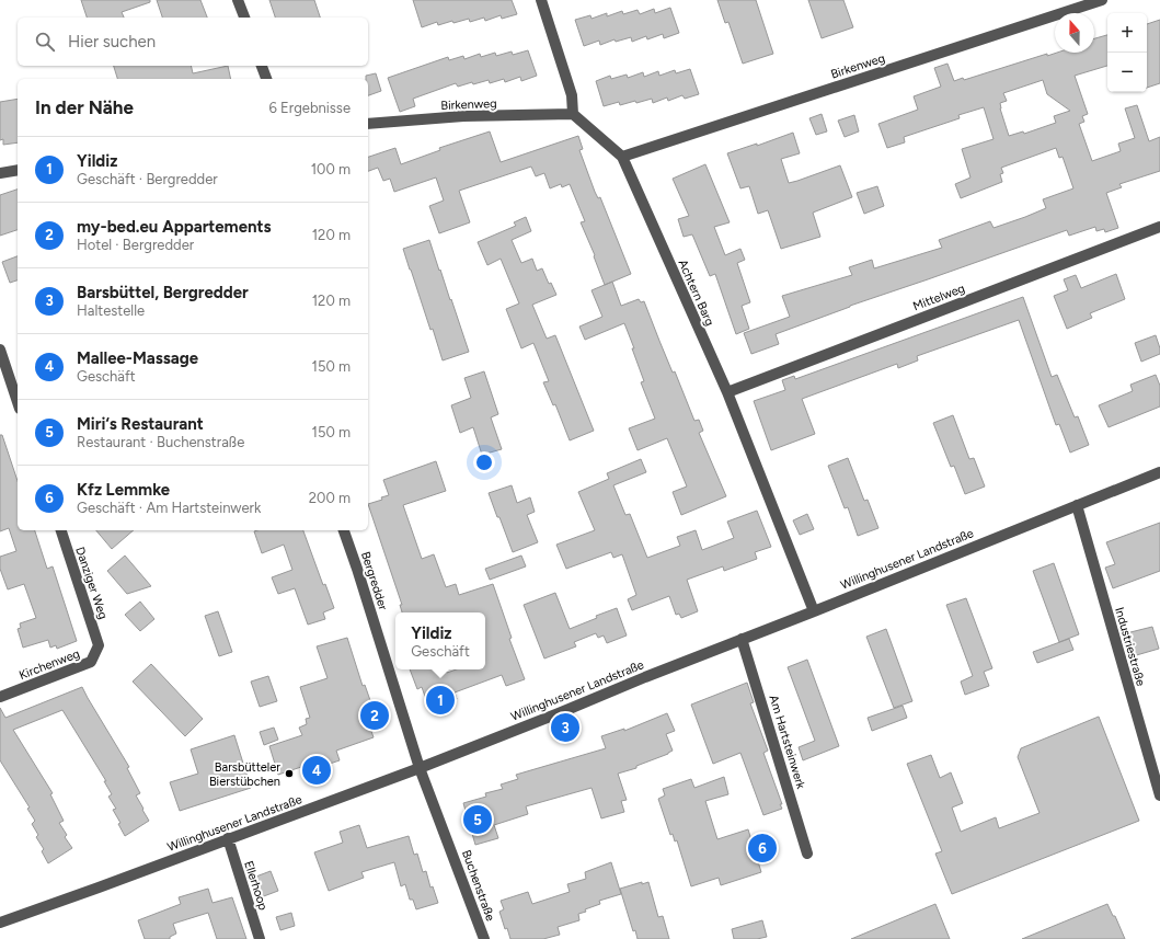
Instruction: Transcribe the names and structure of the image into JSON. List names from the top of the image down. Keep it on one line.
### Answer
{"streets":{"street":["Birkenweg","Achtern Barg","Mittelweg","Willinghusener Landstraße","Bergredder","Danziger Weg","Industriestraße","Kirchenweg","Am Hartsteinwerk","Ellerhoop","Buchenstraße"]},"crossings":[["Birkenweg","Achtern Barg"],["Achtern Barg","Mittelweg"],["Achtern Barg","Willinghusener Landstraße"],["Willinghusener Landstraße","Bergredder"],["Willinghusener Landstraße","Industriestraße"],["Willinghusener Landstraße","Am Hartsteinwerk"],["Willinghusener Landstraße","Ellerhoop"],["Willinghusener Landstraße","Buchenstraße"],["Bergredder","Buchenstraße"],["Danziger Weg","Kirchenweg"]],"places":["Barsbütteler Bierstübchen"],"north":"top","page":{"map_buttons":["+","−"],"search":"Hier suchen","heading":["In der Nähe","6 Ergebnisse"],"list":[{"mark":"1","name":"Yildiz","note":"Geschäft · Bergredder","value":"100 m"},{"mark":"2","name":"my-bed.eu Appartements","note":"Hotel · Bergredder","value":"120 m"},{"mark":"3","name":"Barsbüttel, Bergredder","note":"Haltestelle","value":"120 m"},{"mark":"4","name":"Mallee-Massage","note":"Geschäft","value":"150 m"},{"mark":"5","name":"Miri‘s Restaurant","note":"Restaurant · Buchenstraße","value":"150 m"},{"mark":"6","name":"Kfz Lemmke","note":"Geschäft · Am Hartsteinwerk","value":"200 m"}],"popup":["Yildiz","Geschäft"],"pins":["1","2","3","4","5","6"]}}
